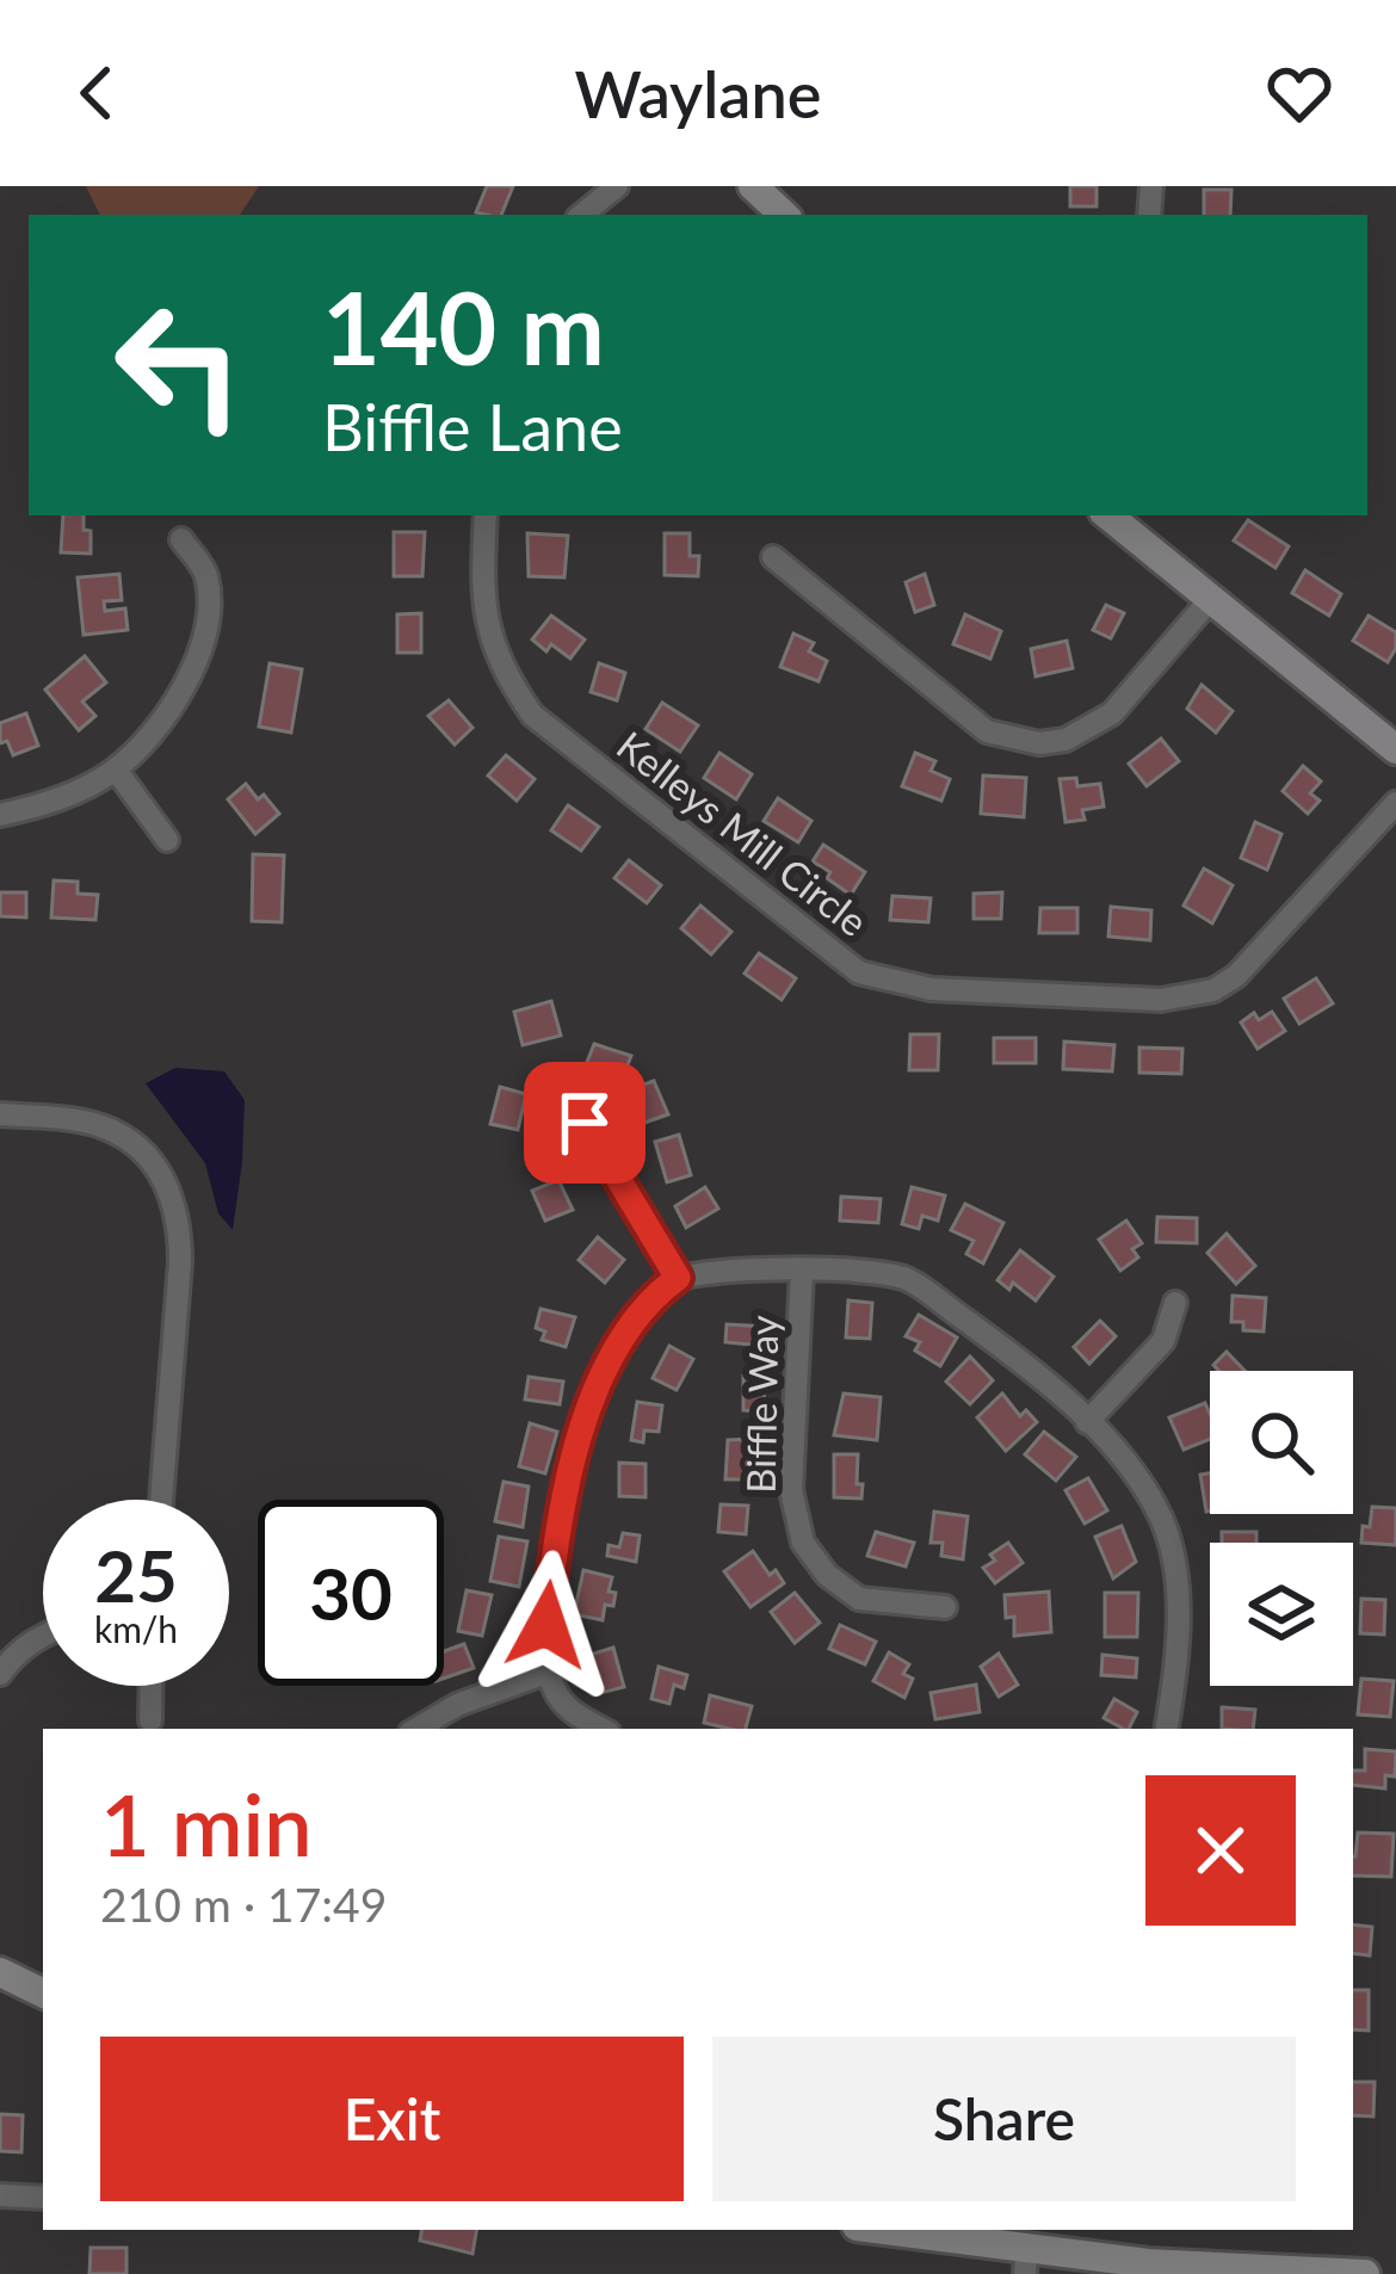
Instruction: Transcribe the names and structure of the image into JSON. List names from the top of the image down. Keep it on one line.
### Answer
{"streets":{"street":["Kelleys Mill Circle","Biffle Way"]},"page":{"header":"Waylane","turn":["140 m","Biffle Lane"],"speed":"25 km/h","limit":"30","heading":["1 min","210 m · 17:49"],"buttons":["Exit","Share"]}}
